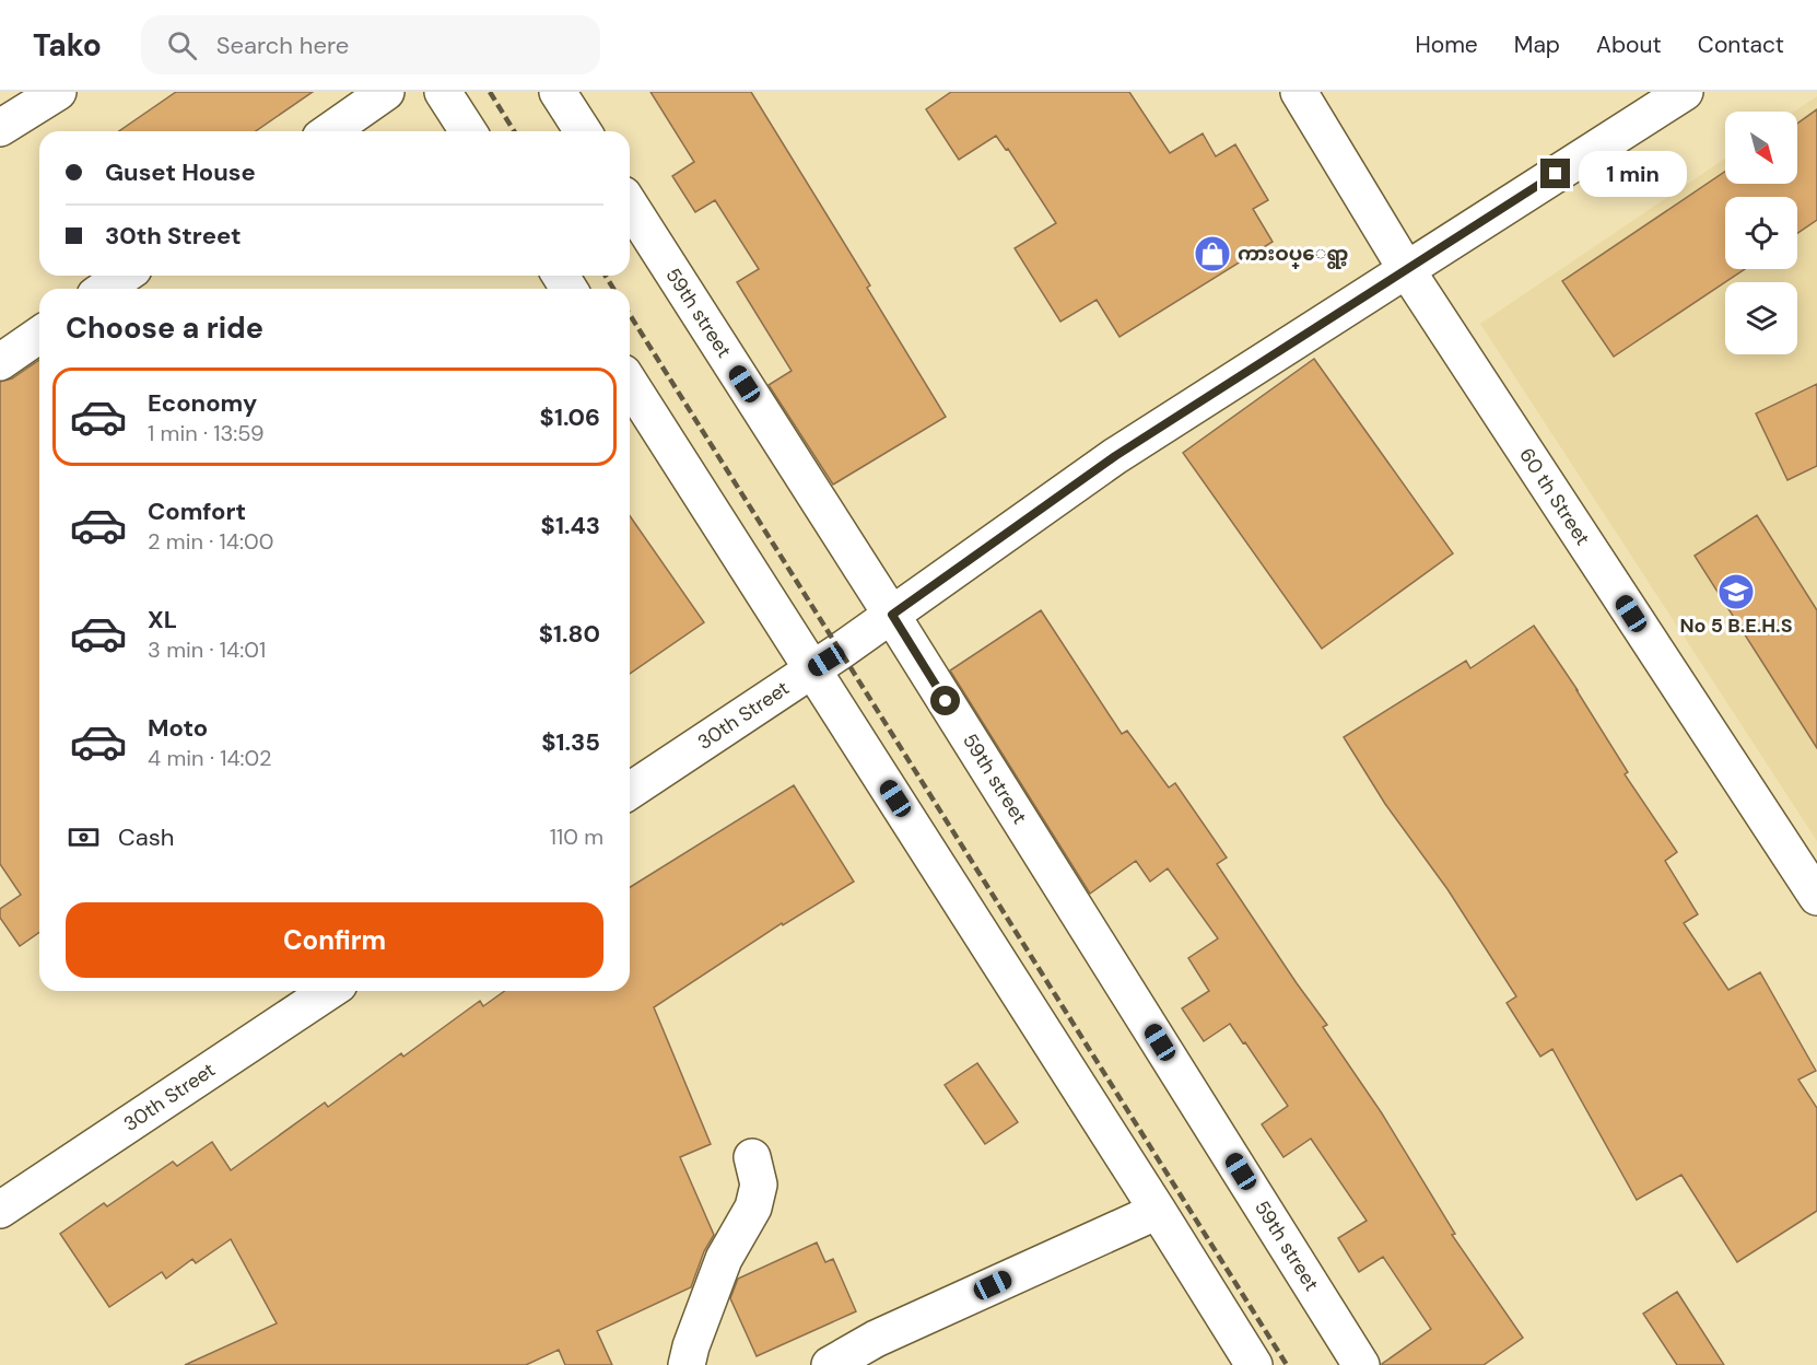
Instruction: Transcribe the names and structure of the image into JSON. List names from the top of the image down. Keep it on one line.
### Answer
{"streets":{"street":["59th street","60 th Street","30th Street"]},"crossings":[["59th street","30th Street"],["60 th Street","30th Street"]],"places":{"shop":["ကားဝပ္ေရွာ့"],"school or university":["No 5 B.E.H.S"]},"north":"bottom right","page":{"header":"Tako","search":"Search here","nav":["Home","Map","About","Contact"],"banner":["Guset House","30th Street"],"bubble":"1 min","heading":"Choose a ride","list":[{"name":"Economy","note":"1 min · 13:59","value":"$1.06"},{"name":"Comfort","note":"2 min · 14:00","value":"$1.43"},{"name":"XL","note":"3 min · 14:01","value":"$1.80"},{"name":"Moto","note":"4 min · 14:02","value":"$1.35"}],"pay":["Cash","110 m"],"buttons":"Confirm"}}
